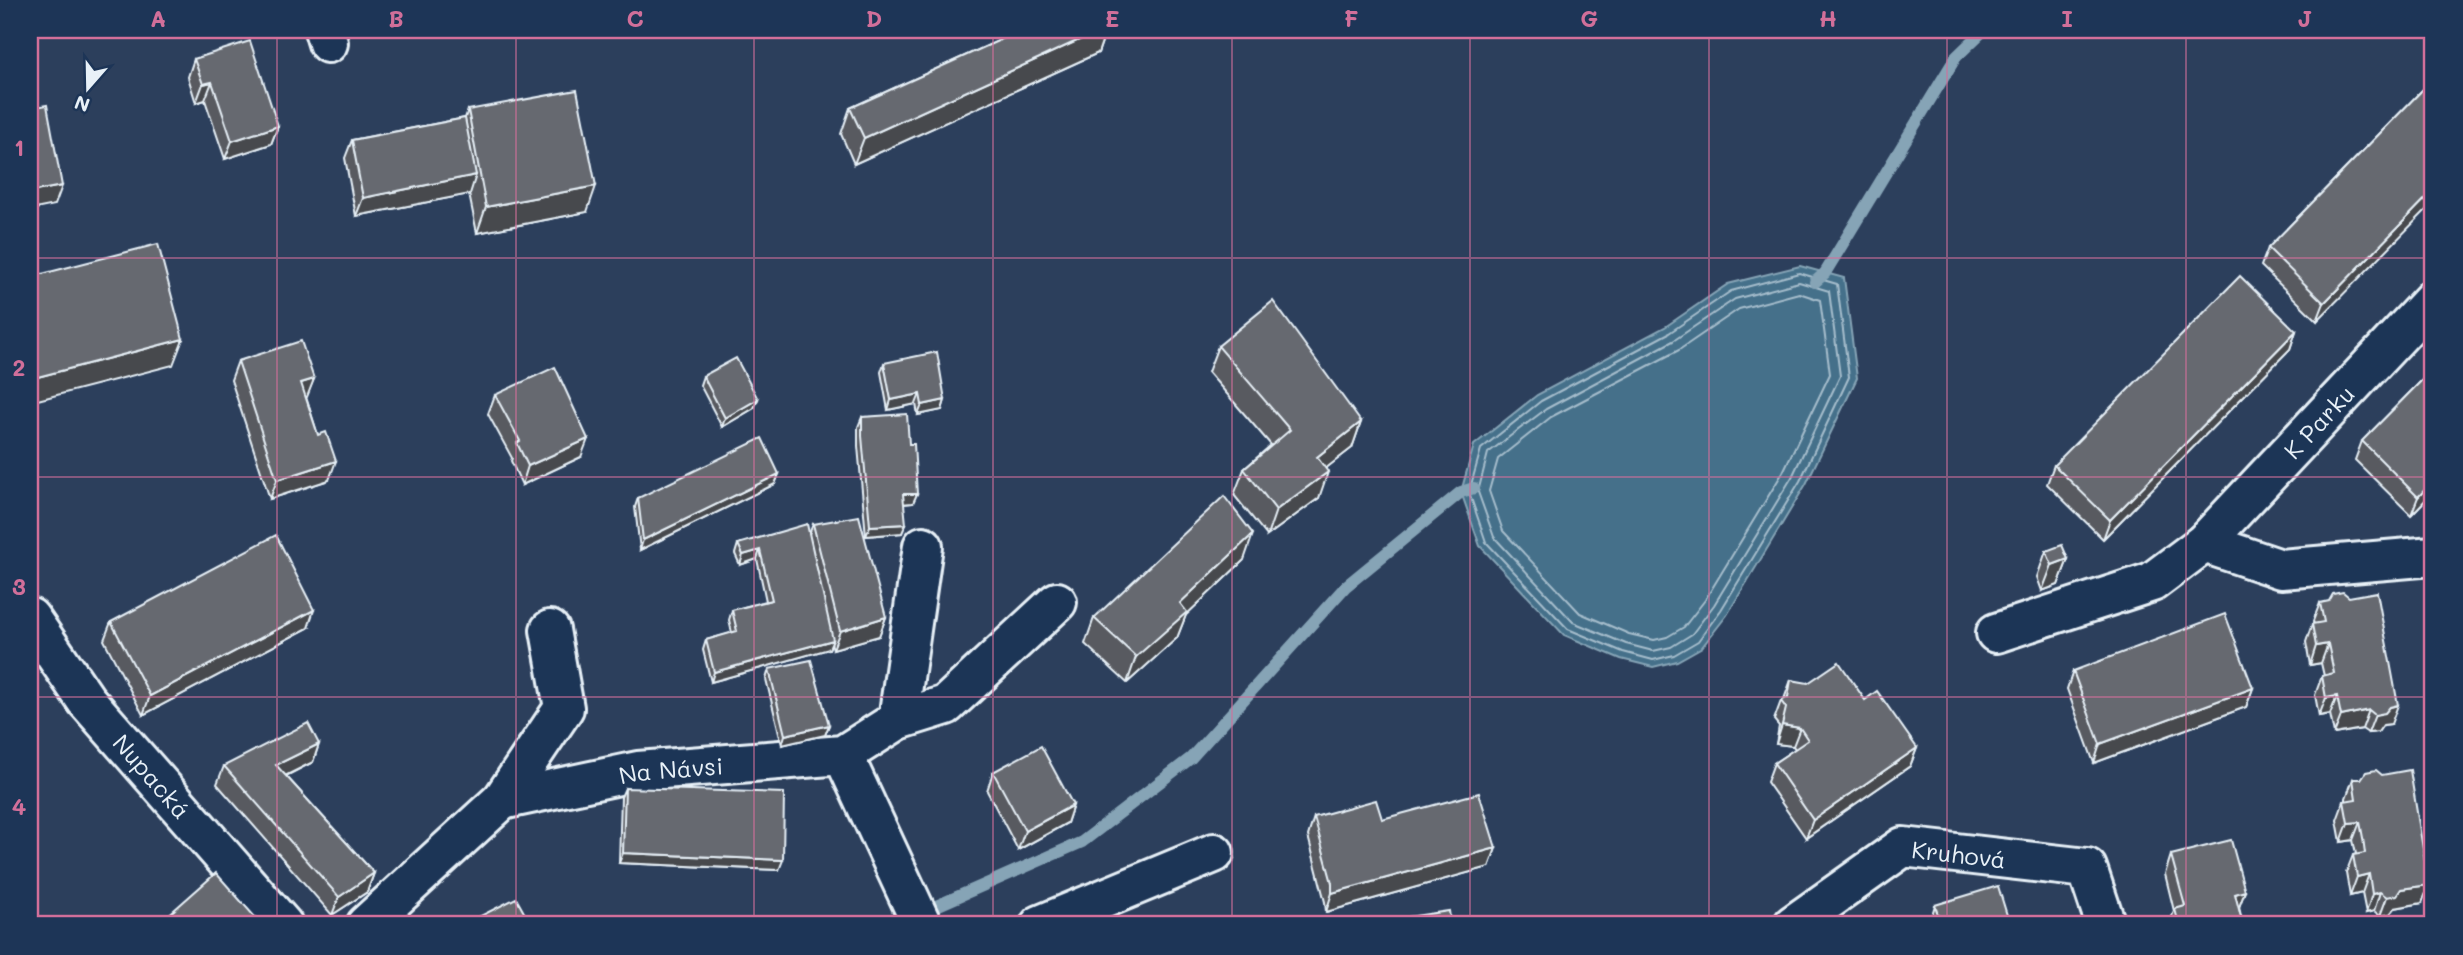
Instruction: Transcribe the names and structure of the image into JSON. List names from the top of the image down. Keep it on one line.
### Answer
{"streets":{"street":["K Parku","Na Návsi","Nupacká","Kruhová"]},"north":"bottom","grid":{"columns":["A","B","C","D","E","F","G","H","I","J"],"rows":["1","2","3","4"]}}
